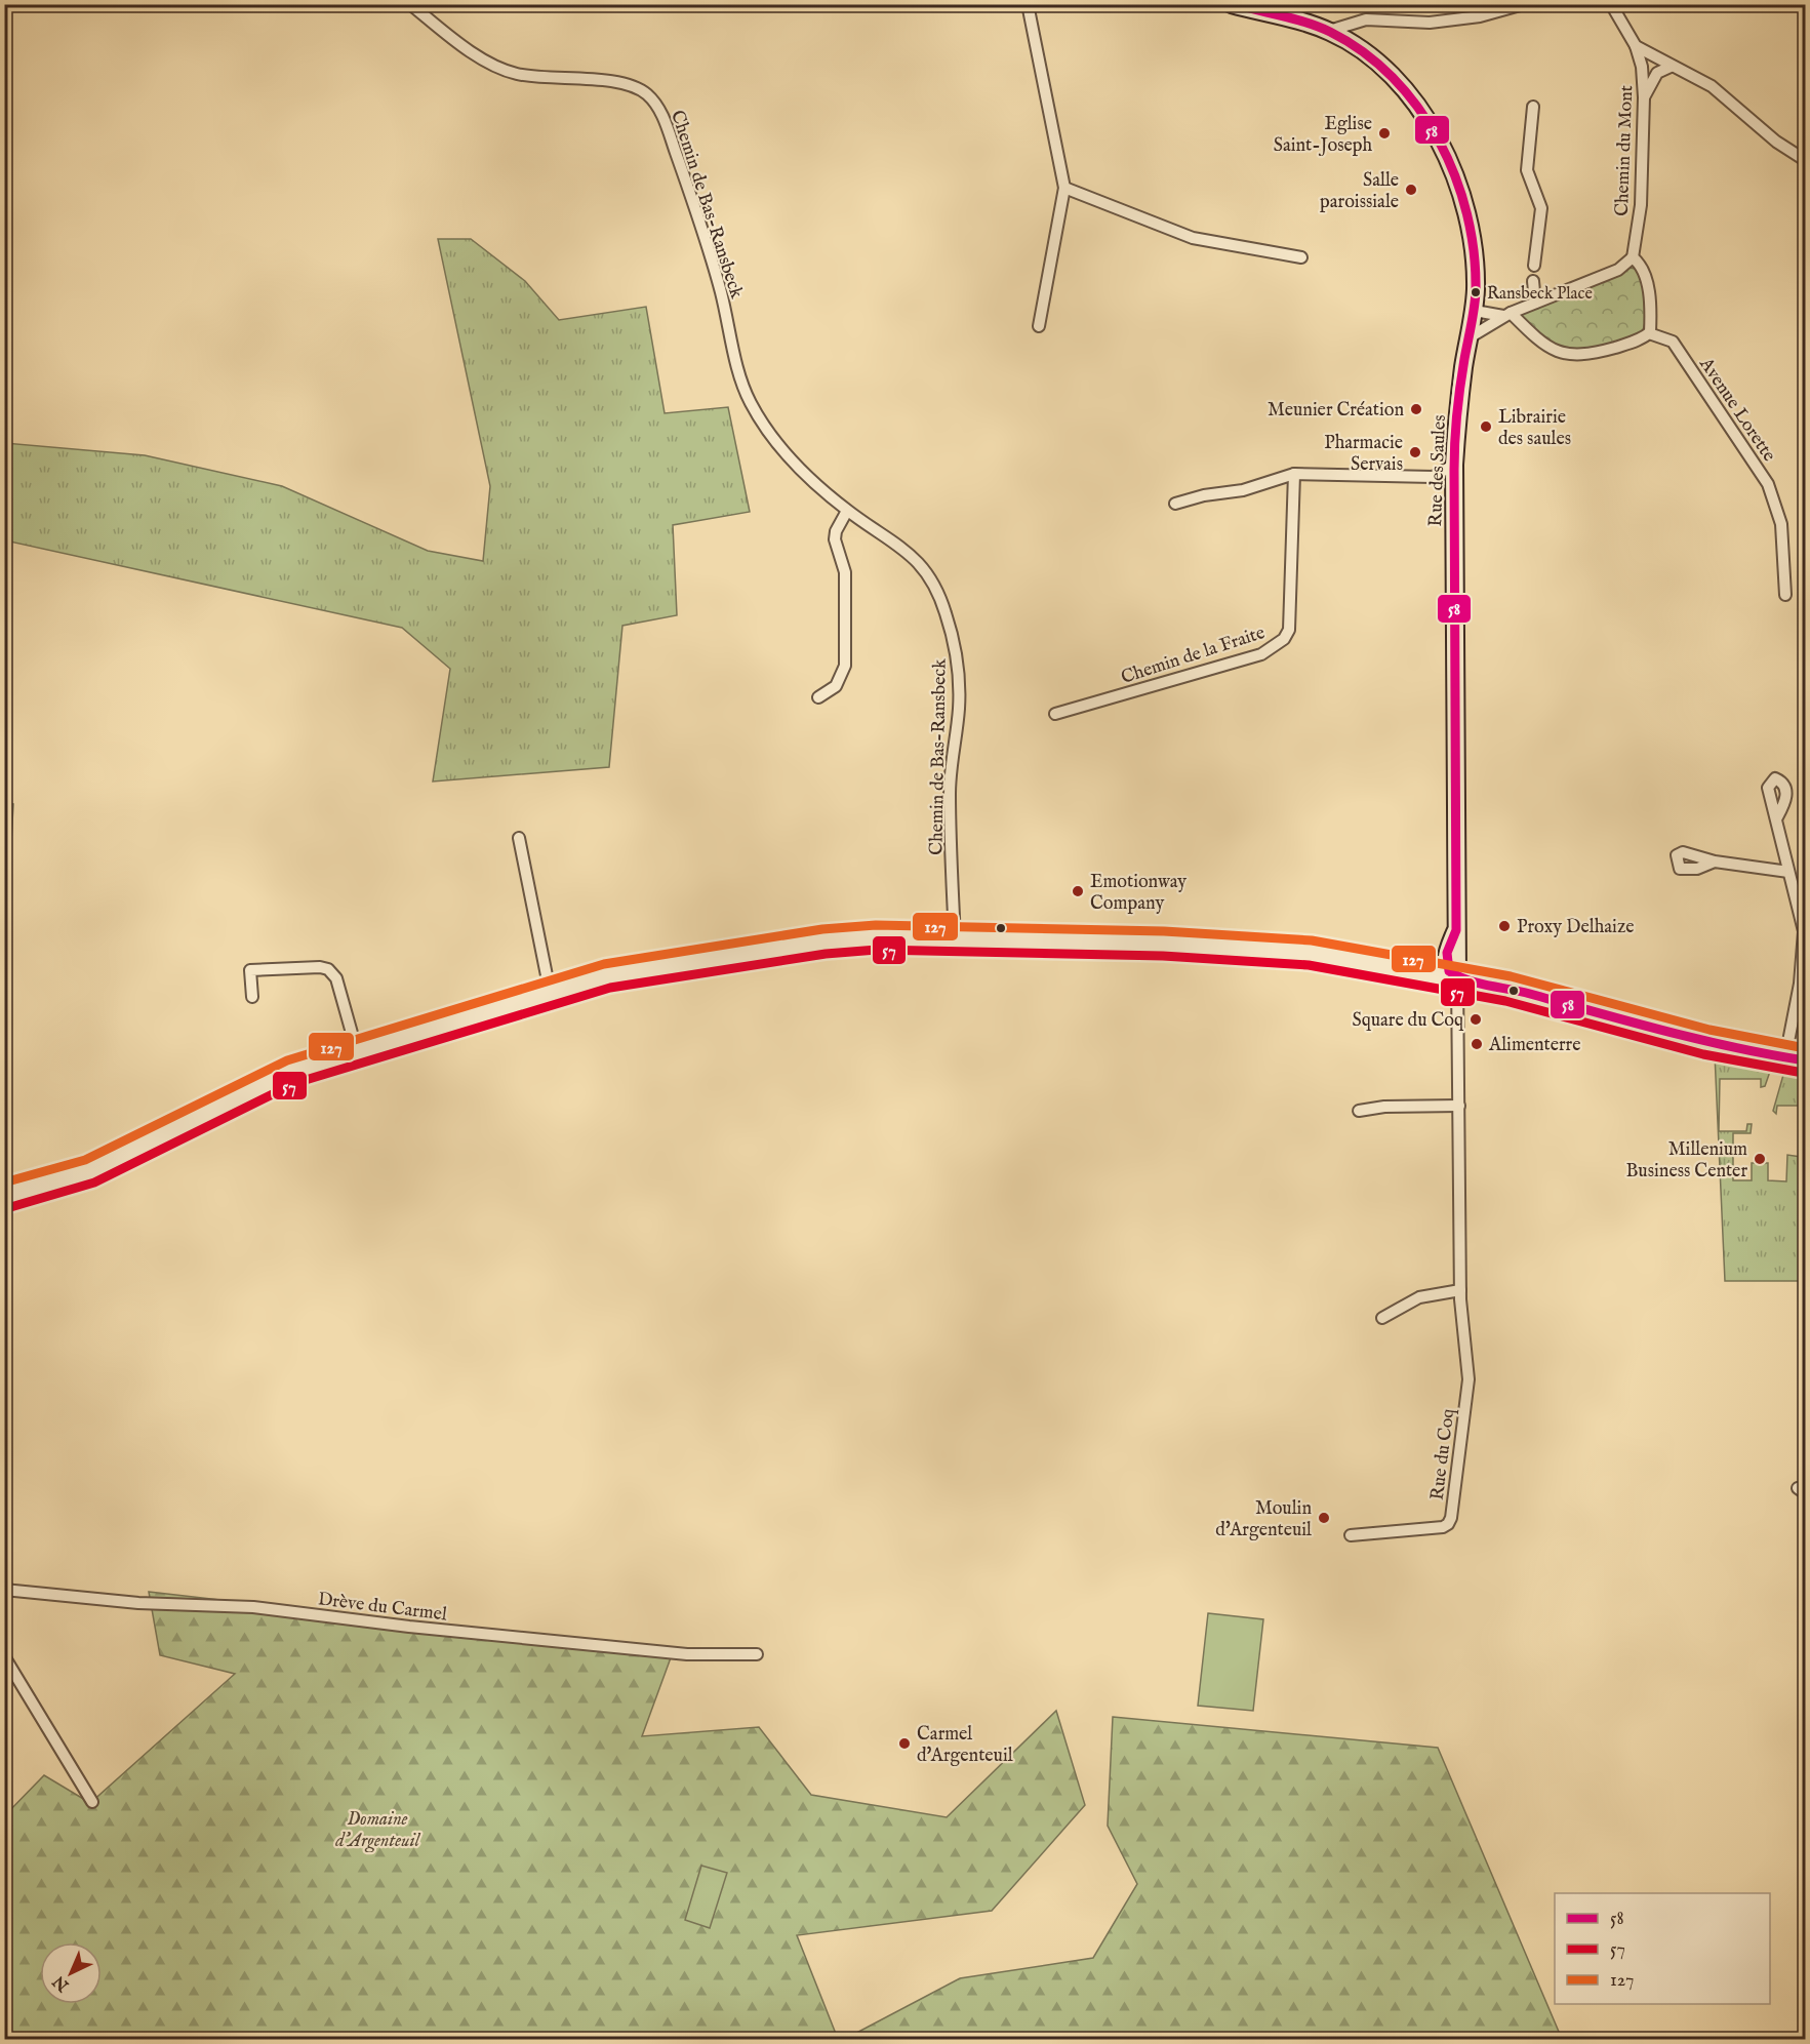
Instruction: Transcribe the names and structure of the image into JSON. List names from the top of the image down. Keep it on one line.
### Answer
{"streets":{"main road":["Rue des Saules"],"street":["Chemin du Mont","Chemin de Bas-Ransbeck","Avenue Lorette","Chemin de la Fraite","Rue du Coq","Drève du Carmel"]},"crossings":[["Rue des Saules","Rue du Coq"]],"parks":["Domaine d'Argenteuil"],"places":["Eglise Saint-Joseph","Salle paroissiale","Ransbeck Place","Meunier Création","Librairie des saules","Pharmacie Servais","Emotionway Company","Proxy Delhaize","Square du Coq","Alimenterre","Millenium Business Center","Moulin d'Argenteuil","Carmel d'Argenteuil"],"lines":["transit line 58","transit line 127","transit line 57"],"legend":["58","57","127"],"north":"bottom left"}
